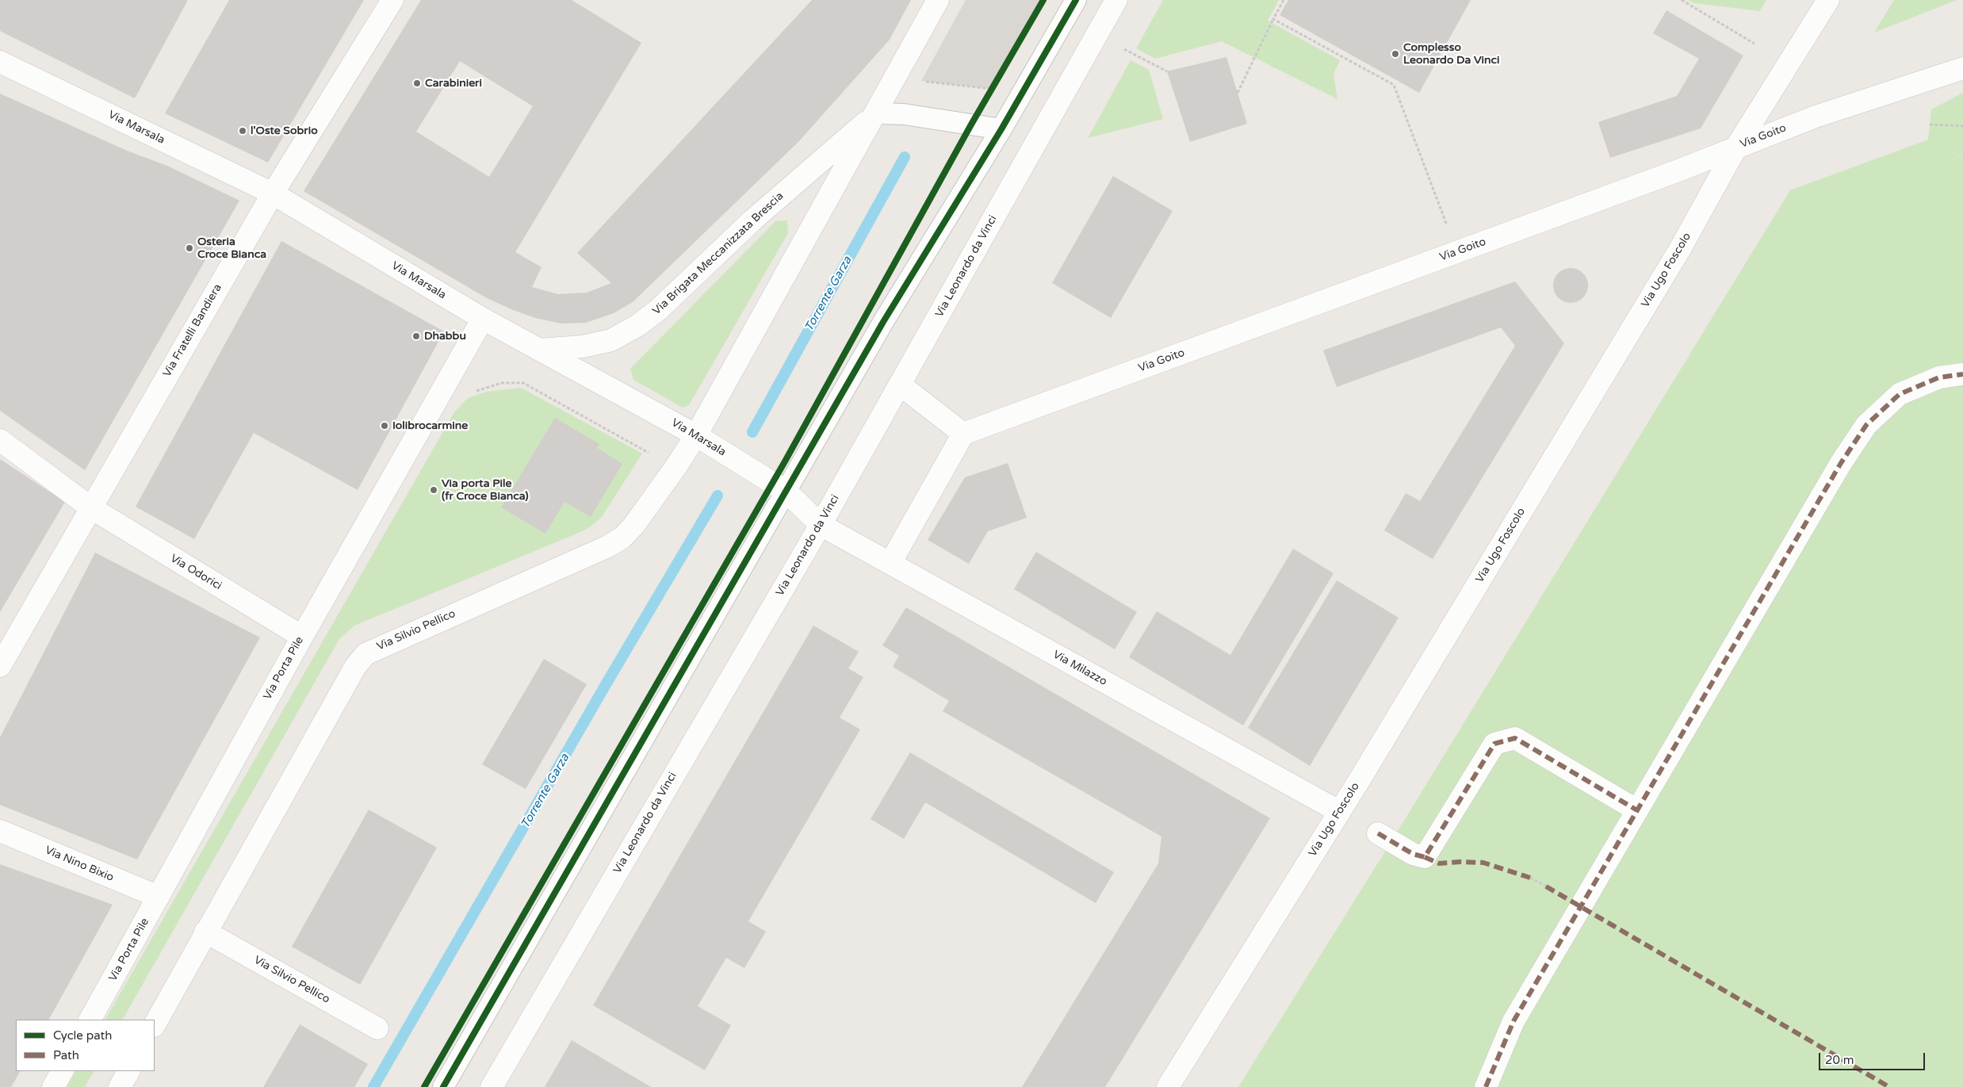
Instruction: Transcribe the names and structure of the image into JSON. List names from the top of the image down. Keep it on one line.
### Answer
{"streets":{"street":["Via Marsala","Via Goito","Via Brigata Meccanizzata Brescia","Via Leonardo da Vinci","Via Ugo Foscolo","Via Fratelli Bandiera","Via Odorici","Via Silvio Pellico","Via Porta Pile","Via Milazzo","Via Nino Bixio"]},"crossings":[["Via Marsala","Via Brigata Meccanizzata Brescia"],["Via Marsala","Via Leonardo da Vinci"],["Via Marsala","Via Fratelli Bandiera"],["Via Marsala","Via Silvio Pellico"],["Via Marsala","Via Porta Pile"],["Via Marsala","Via Milazzo"],["Via Goito","Via Ugo Foscolo"],["Via Brigata Meccanizzata Brescia","Via Silvio Pellico"],["Via Leonardo da Vinci","Via Milazzo"],["Via Ugo Foscolo","Via Milazzo"],["Via Fratelli Bandiera","Via Odorici"],["Via Odorici","Via Porta Pile"],["Via Porta Pile","Via Nino Bixio"]],"water":["Torrente Garza"],"places":["Complesso Leonardo Da Vinci","Carabinieri","l'Oste Sobrio","Osteria Croce Bianca","Dhabbu","Iolibrocarmine","Via porta Pile (fr Croce Bianca)"],"legend":["Cycle path","Path"],"scale_bar":"20 m"}
